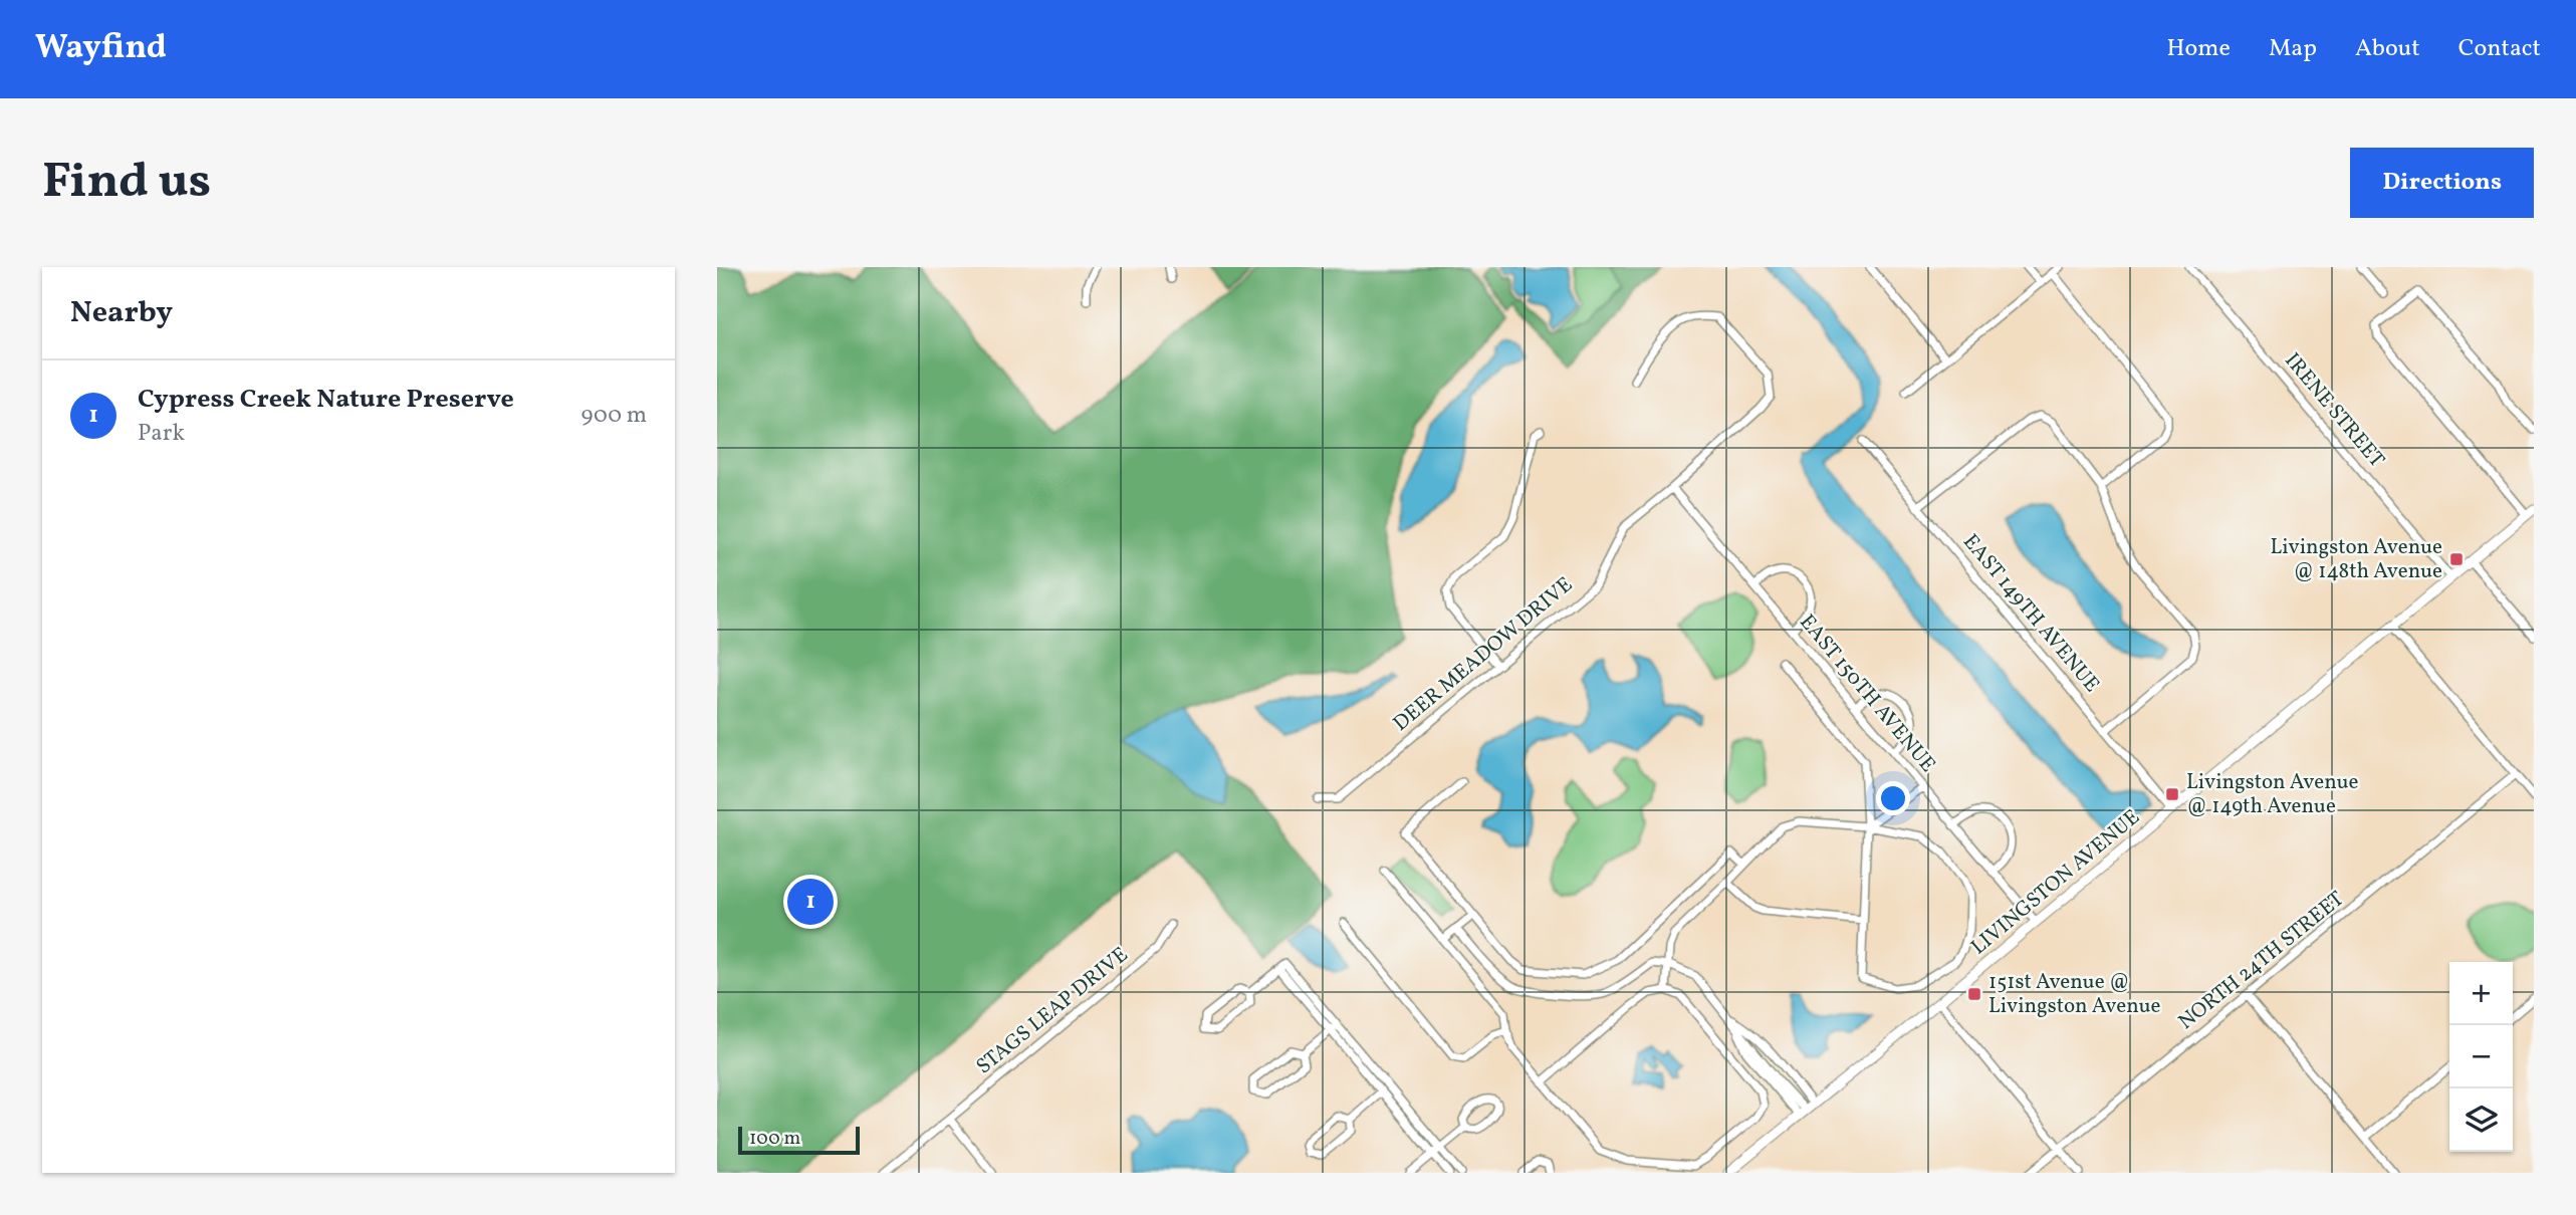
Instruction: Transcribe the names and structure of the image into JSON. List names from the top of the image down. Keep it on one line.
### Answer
{"streets":{"street":["IRENE STREET","EAST 149TH AVENUE","DEER MEADOW DRIVE","EAST 150TH AVENUE","LIVINGSTON AVENUE","NORTH 24TH STREET","STAGS LEAP DRIVE"]},"crossings":[["IRENE STREET","LIVINGSTON AVENUE"],["EAST 149TH AVENUE","LIVINGSTON AVENUE"],["DEER MEADOW DRIVE","EAST 150TH AVENUE"],["EAST 150TH AVENUE","LIVINGSTON AVENUE"]],"places":{"transit":["Livingston Avenue @ 148th Avenue","Livingston Avenue @ 149th Avenue","151st Avenue @ Livingston Avenue"]},"scale_bar":"100 m","page":{"header":"Wayfind","nav":["Home","Map","About","Contact"],"buttons":"Directions","title":"Find us","heading":"Nearby","list":[{"mark":"1","name":"Cypress Creek Nature Preserve","note":"Park","value":"900 m"}],"pins":"1","map_buttons":["+","−"],"scale":"100 m"}}
